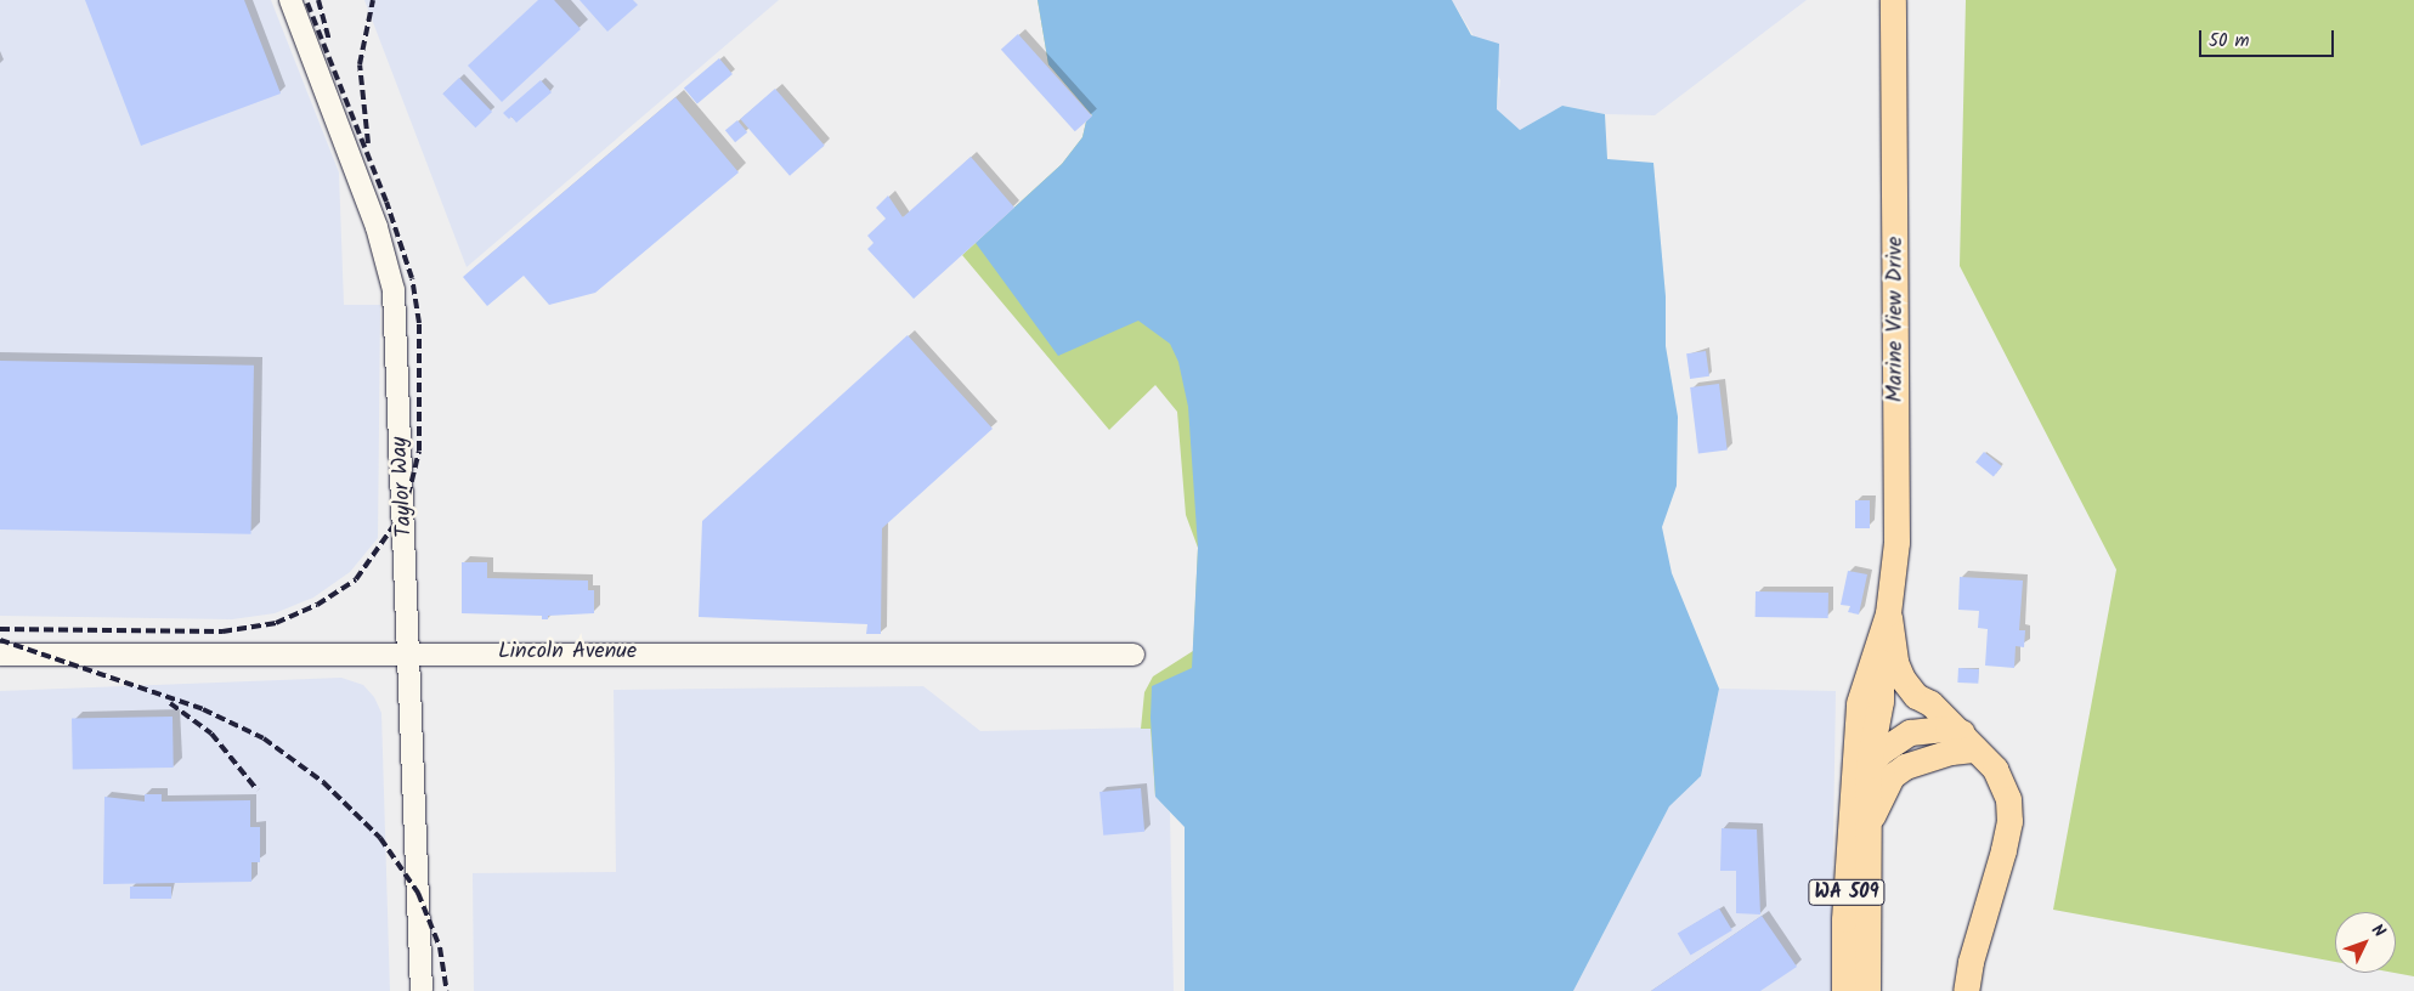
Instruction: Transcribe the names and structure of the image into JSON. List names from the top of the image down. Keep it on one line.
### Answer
{"streets":{"main road":["Marine View Drive","WA 509"],"street":["Taylor Way","Lincoln Avenue"]},"crossings":[["Taylor Way","Lincoln Avenue"]],"scale_bar":"50 m","north":"top right"}
